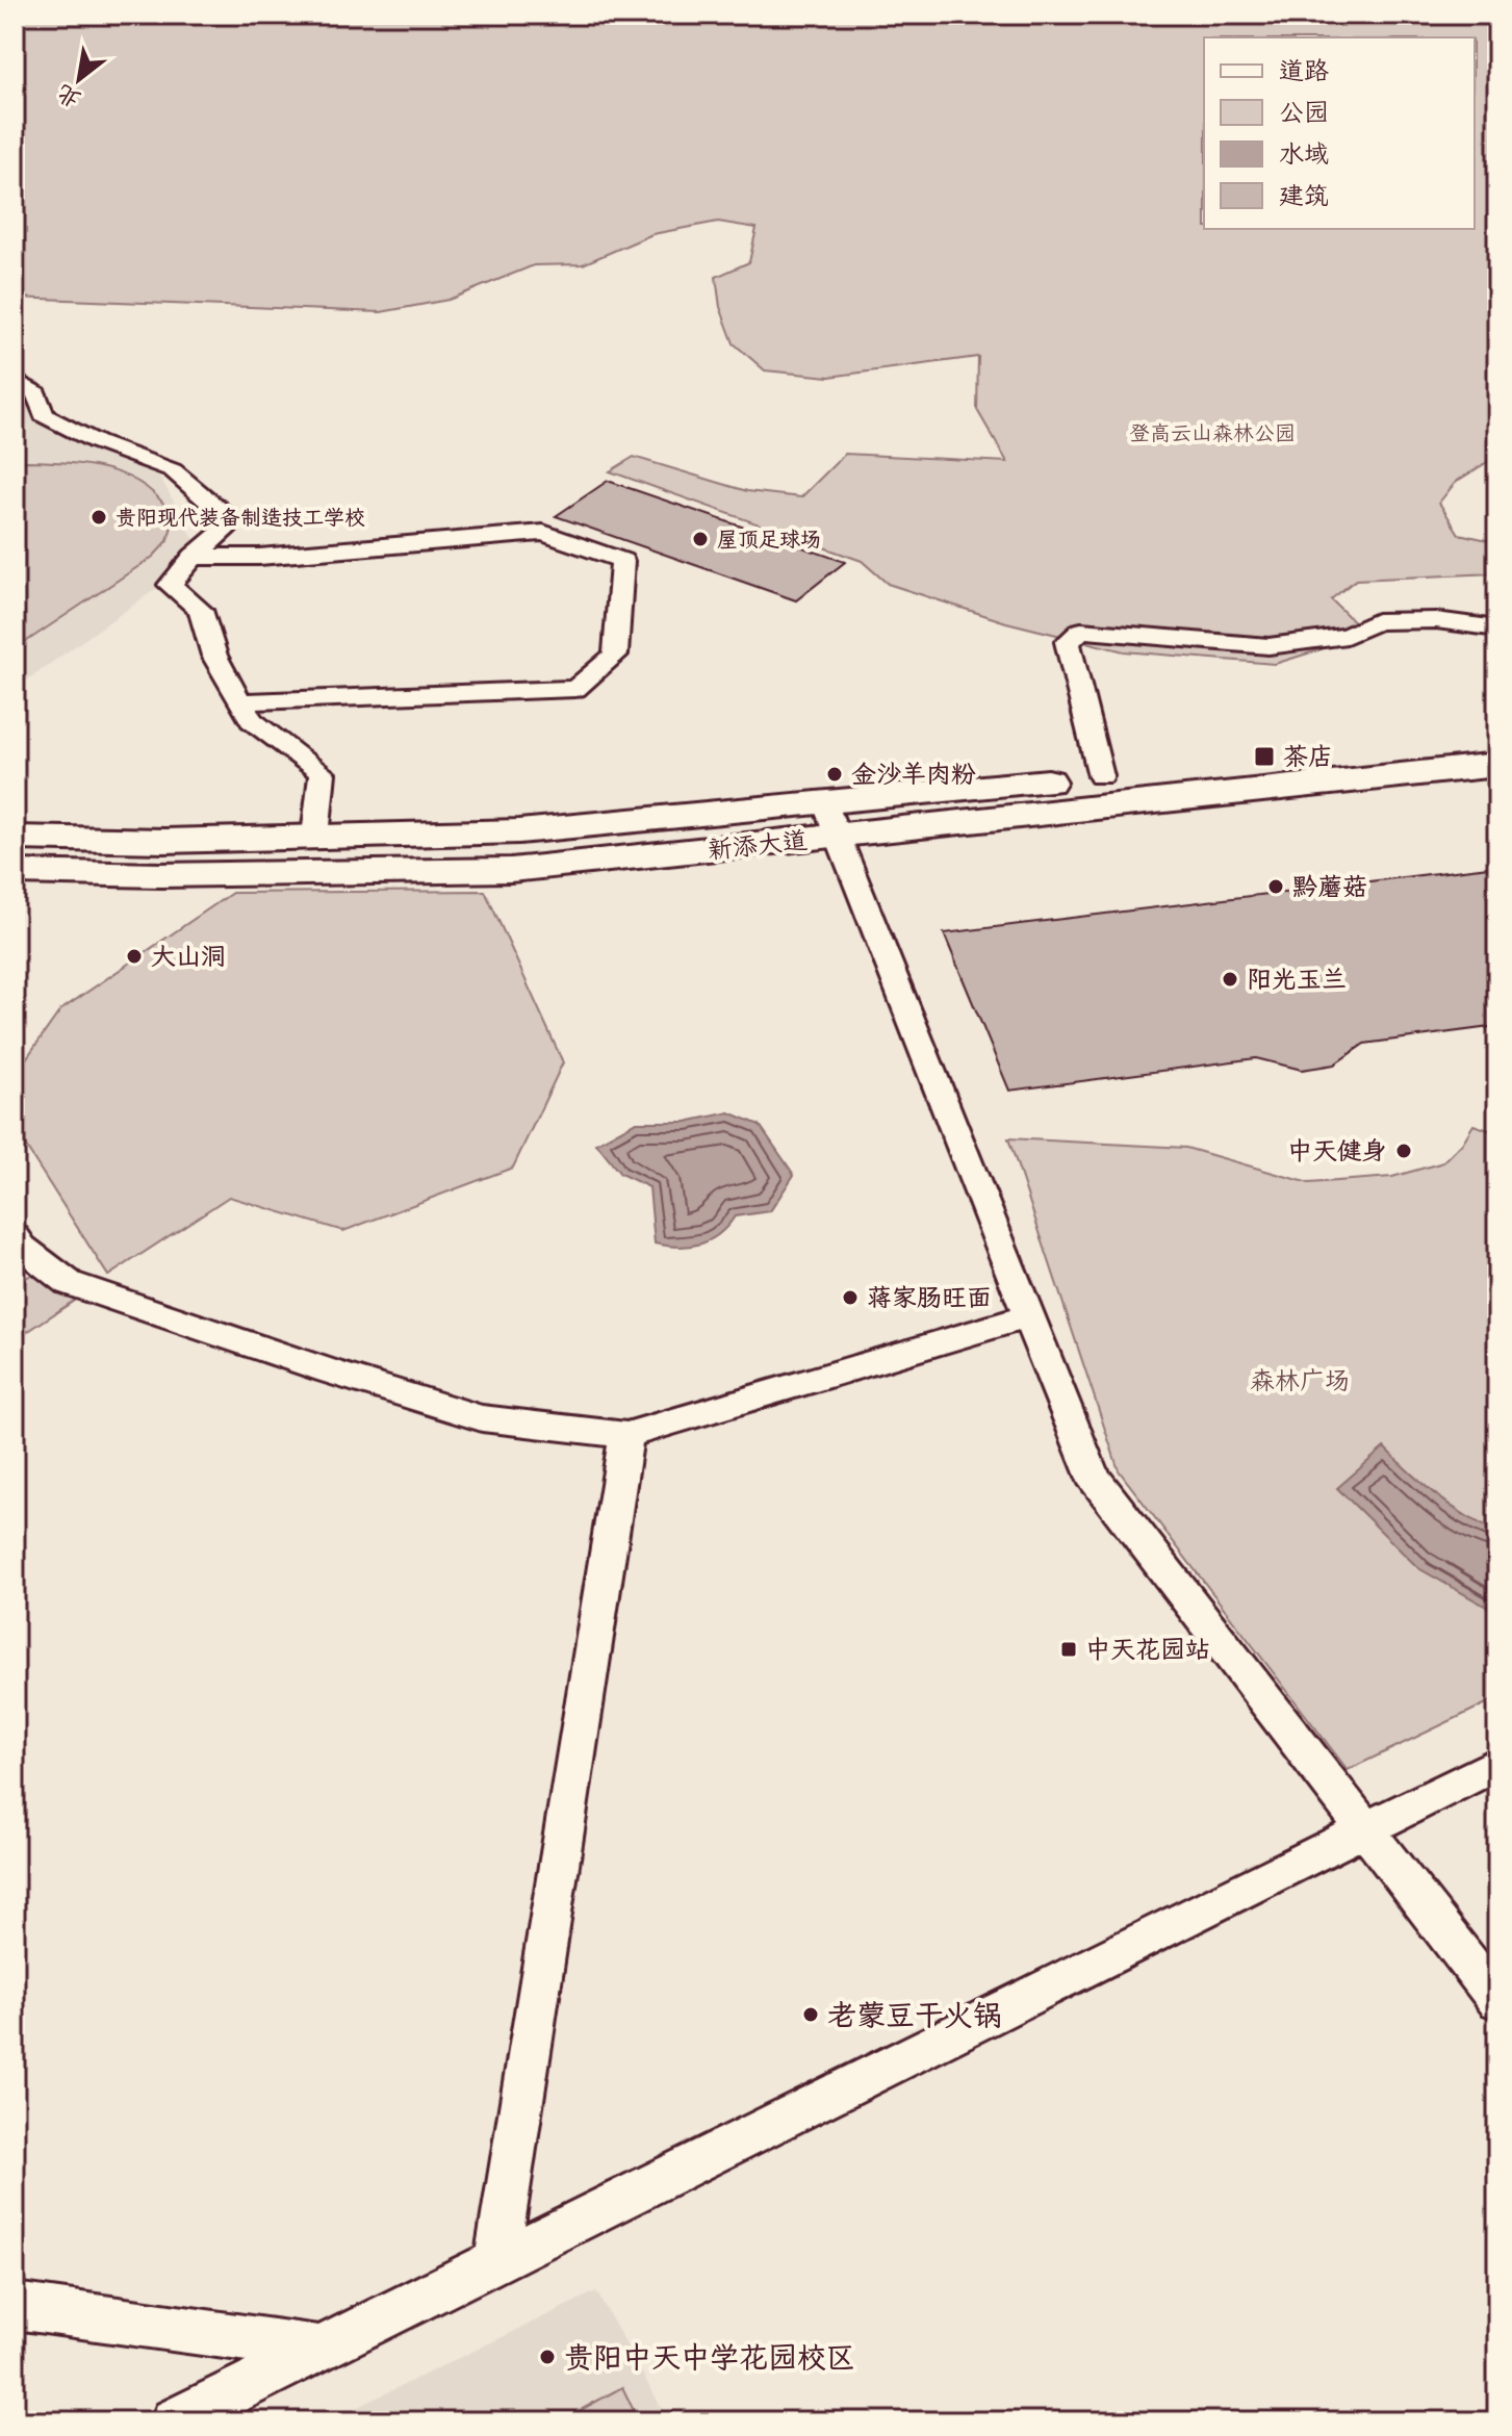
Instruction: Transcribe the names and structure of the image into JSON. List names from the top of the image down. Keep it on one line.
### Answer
{"streets":{"main road":["新添大道"]},"parks":["登高云山森林公园","森林广场"],"places":{"other":["贵阳现代装备制造技工学校","屋顶足球场","金沙羊肉粉","黔蘑菇","大山洞","阳光玉兰","中天健身","蒋家肠旺面","老蒙豆干火锅","贵阳中天中学花园校区"],"transit":["茶店","中天花园站"]},"legend":["道路","公园","水域","建筑"],"north":"bottom left"}
